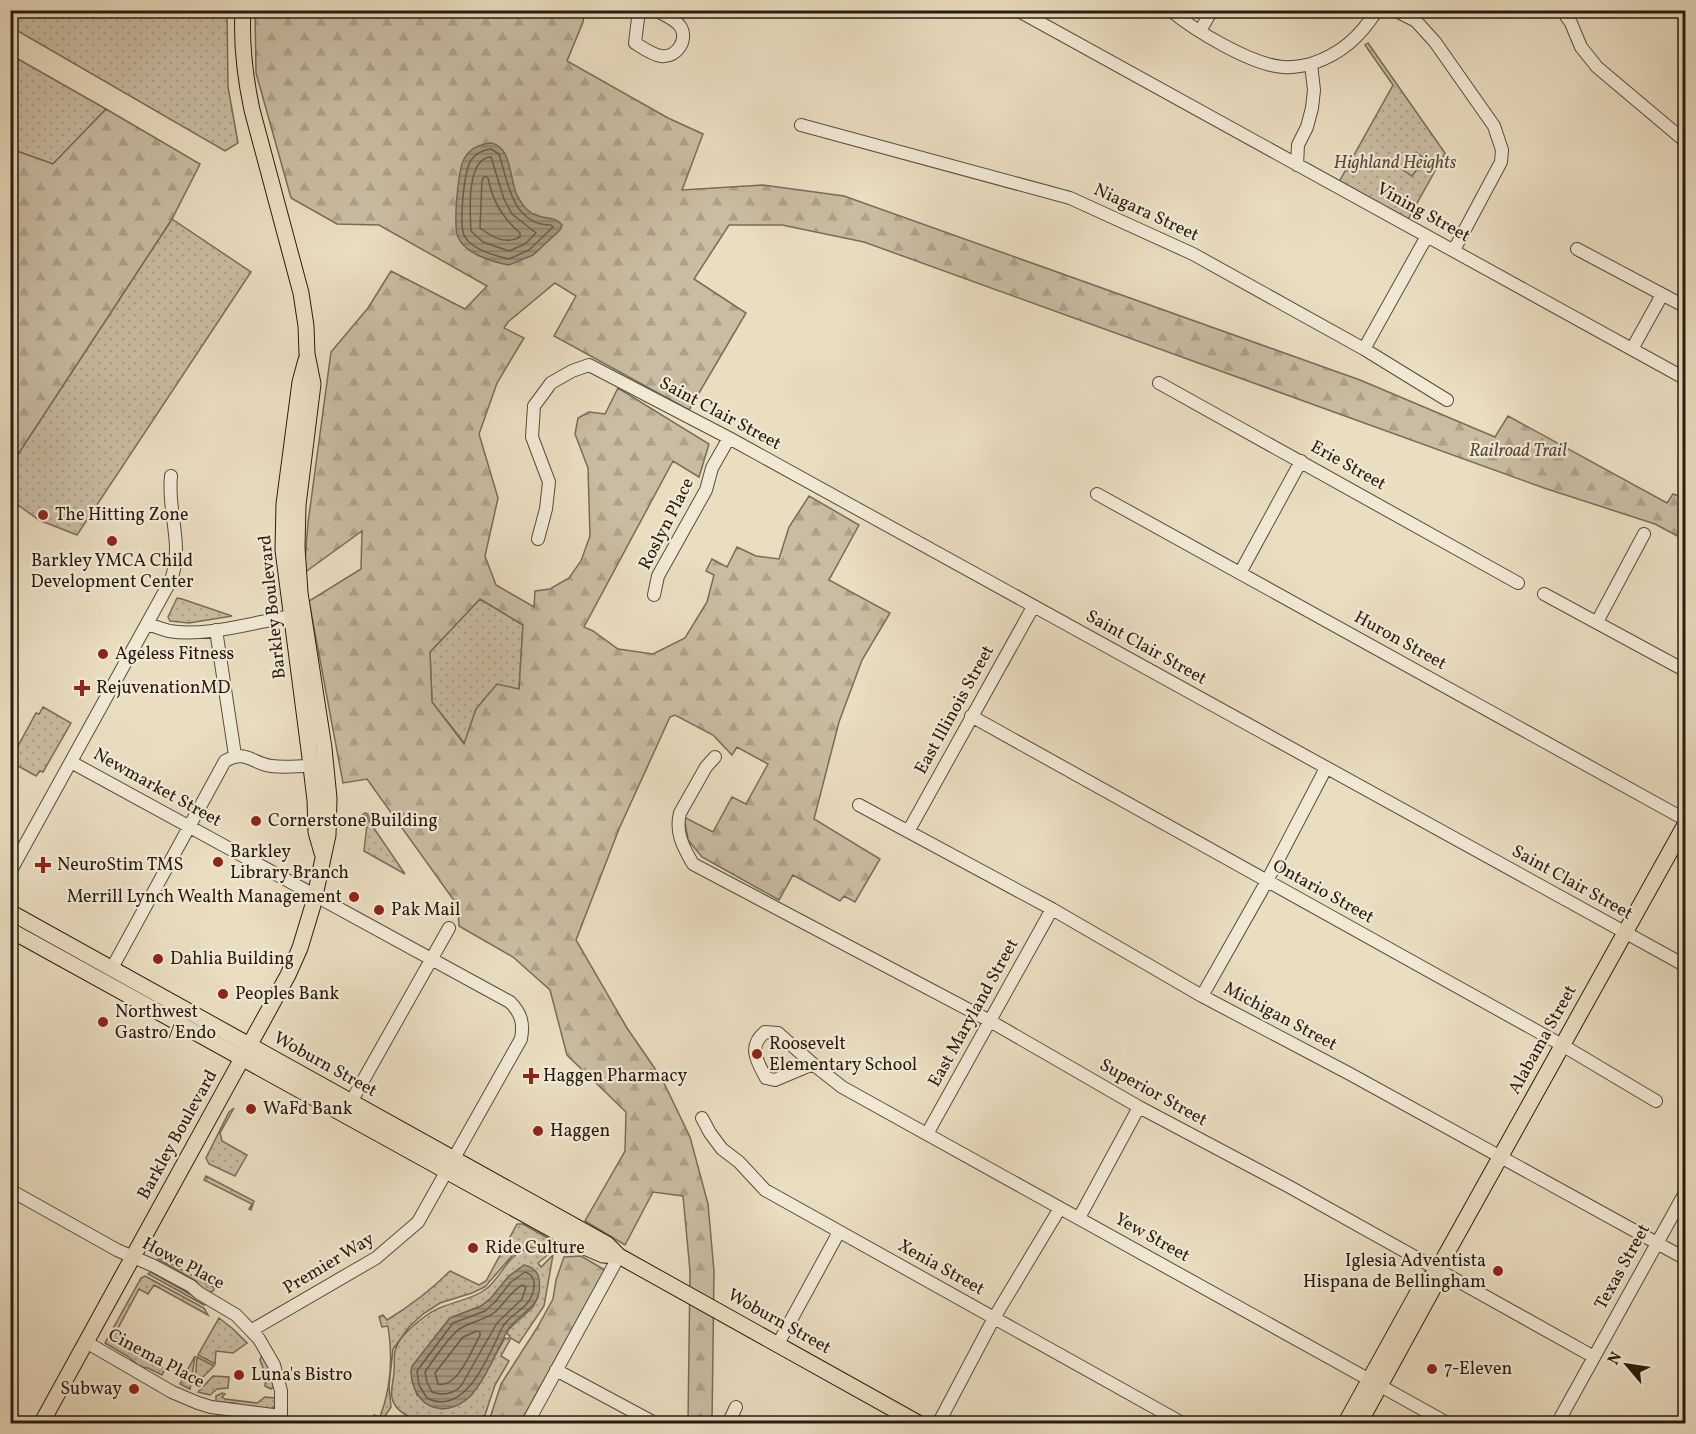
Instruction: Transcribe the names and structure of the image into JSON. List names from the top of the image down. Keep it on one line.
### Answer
{"streets":{"main road":["Barkley Boulevard","Alabama Street","Woburn Street"],"street":["Niagara Street","Vining Street","Saint Clair Street","Erie Street","Roslyn Place","Huron Street","East Illinois Street","Newmarket Street","Ontario Street","East Maryland Street","Michigan Street","Superior Street","Yew Street","Howe Place","Premier Way","Texas Street","Xenia Street","Cinema Place"]},"crossings":[["Saint Clair Street","Roslyn Place"],["Saint Clair Street","East Illinois Street"],["Saint Clair Street","Alabama Street"],["Barkley Boulevard","Newmarket Street"],["Barkley Boulevard","Woburn Street"],["Barkley Boulevard","Howe Place"],["Barkley Boulevard","Cinema Place"],["Huron Street","Alabama Street"],["East Illinois Street","Ontario Street"],["East Illinois Street","Michigan Street"],["Newmarket Street","Woburn Street"],["Newmarket Street","Premier Way"],["Ontario Street","Alabama Street"],["East Maryland Street","Michigan Street"],["East Maryland Street","Superior Street"],["East Maryland Street","Yew Street"],["Michigan Street","Alabama Street"],["Michigan Street","Texas Street"],["Alabama Street","Superior Street"],["Alabama Street","Yew Street"],["Woburn Street","Premier Way"],["Superior Street","Texas Street"],["Howe Place","Premier Way"],["Howe Place","Cinema Place"]],"parks":["Highland Heights","Railroad Trail"],"places":{"other":["The Hitting Zone","Barkley YMCA Child Development Center","Ageless Fitness","Cornerstone Building","Barkley Library Branch","Merrill Lynch Wealth Management","Pak Mail","Dahlia Building","Peoples Bank","Northwest Gastro/Endo","Roosevelt Elementary School","WaFd Bank","Haggen","Ride Culture","Iglesia Adventista Hispana de Bellingham","7-Eleven","Luna's Bistro","Subway"],"health":["RejuvenationMD","NeuroStim TMS","Haggen Pharmacy"]},"north":"top left"}
